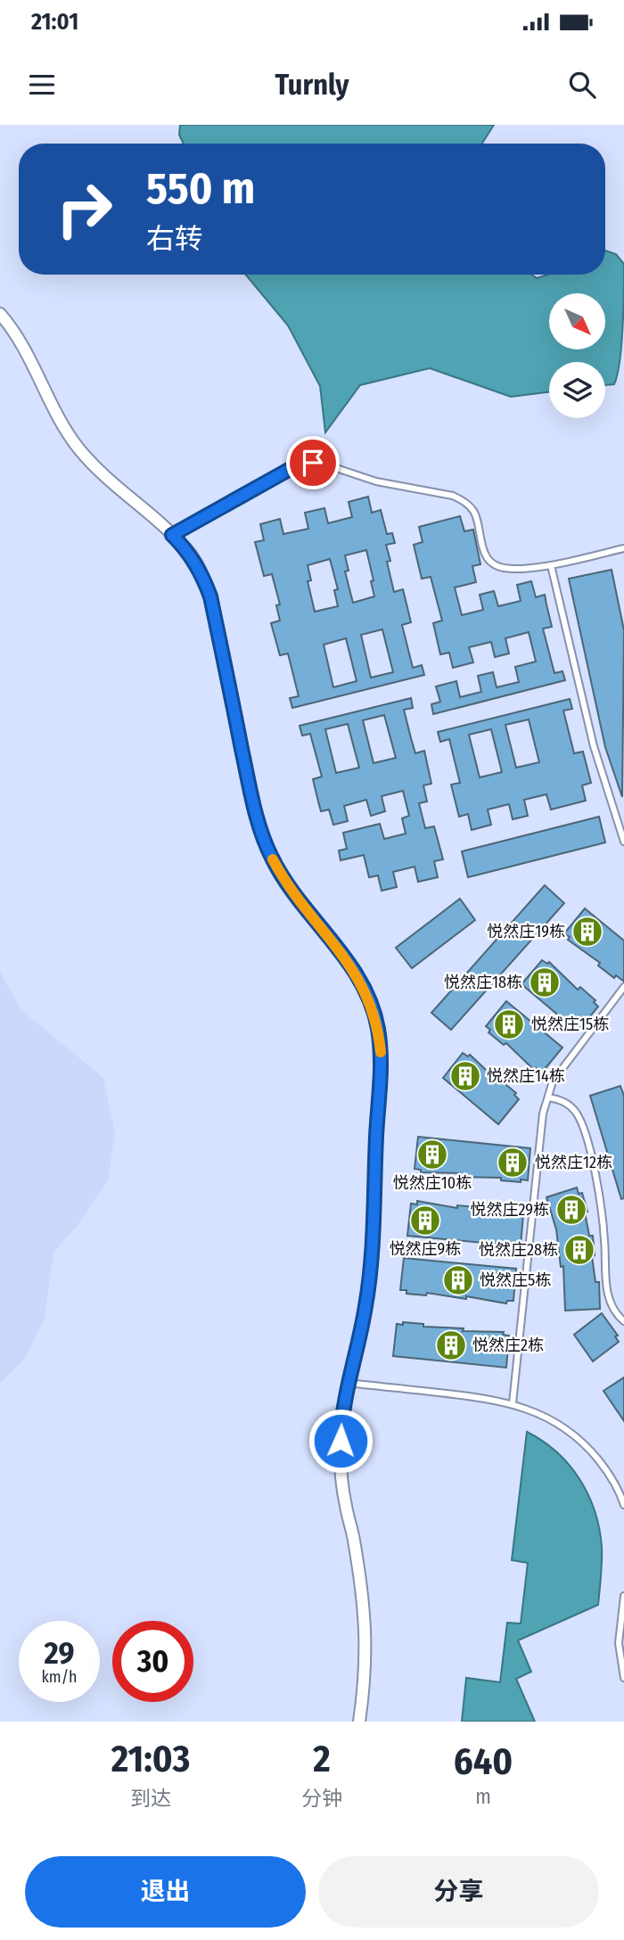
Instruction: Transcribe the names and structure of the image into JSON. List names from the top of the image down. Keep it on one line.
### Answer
{"places":{"building":["悦然庄19栋","悦然庄18栋","悦然庄15栋","悦然庄14栋","悦然庄10栋","悦然庄12栋","悦然庄29栋","悦然庄9栋","悦然庄28栋","悦然庄5栋","悦然庄2栋"]},"north":"bottom right","page":{"status":"21:01","header":"Turnly","turn":["550 m","右转"],"speed":"29 km/h","limit":"30","eta":["21:03","到达","2","分钟","640","m"],"buttons":["退出","分享"]}}
